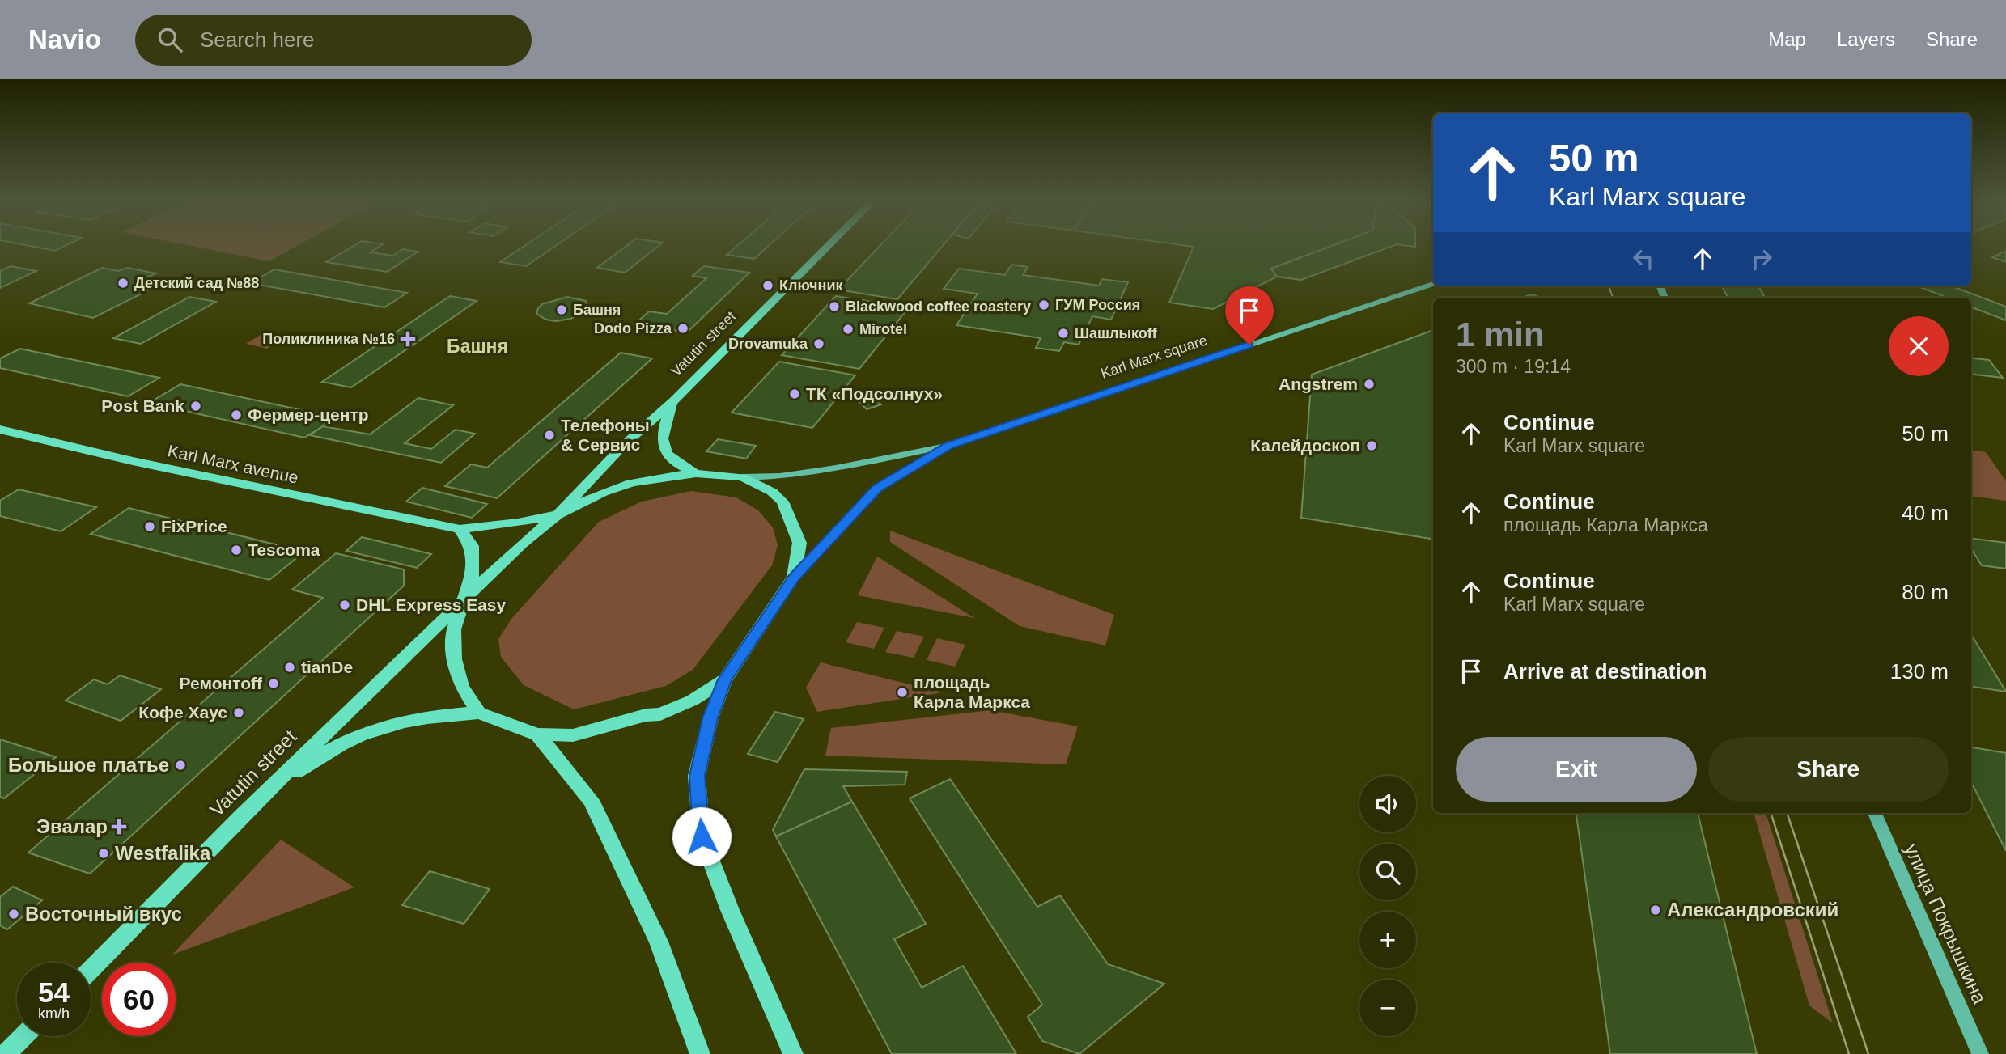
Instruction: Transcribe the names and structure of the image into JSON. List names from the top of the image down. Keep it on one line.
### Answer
{"streets":{"main road":["Vatutin street","Karl Marx square","Karl Marx avenue","улица Покрышкина"]},"districts":["Башня"],"places":{"other":["Детский сад №88","Ключник","ГУМ Россия","Blackwood coffee roastery","Башня","Dodo Pizza","Mirotel","Шашлыкоff","Drovamuka","Angstrem","ТК «Подсолнух»","Post Bank","Фермер-центр","Телефоны & Сервис","Калейдоскоп","FixPrice","Tescoma","DHL Express Easy","tianDe","Ремонтоff","площадь Карла Маркса","Кофе Хаус","Большое платье","Westfalika","Александровский","Восточный вкус"],"health":["Поликлиника №16","Эвалар"]},"page":{"header":"Navio","search":"Search here","nav":["Map","Layers","Share"],"turn":["50 m","Karl Marx square"],"heading":["1 min","300 m · 19:14"],"list":[{"name":"Continue","note":"Karl Marx square","value":"50 m"},{"name":"Continue","note":"площадь Карла Маркса","value":"40 m"},{"name":"Continue","note":"Karl Marx square","value":"80 m"},{"name":"Arrive at destination","value":"130 m"}],"buttons":["Exit","Share"],"map_buttons":["+","−"],"speed":"54 km/h","limit":"60"}}
